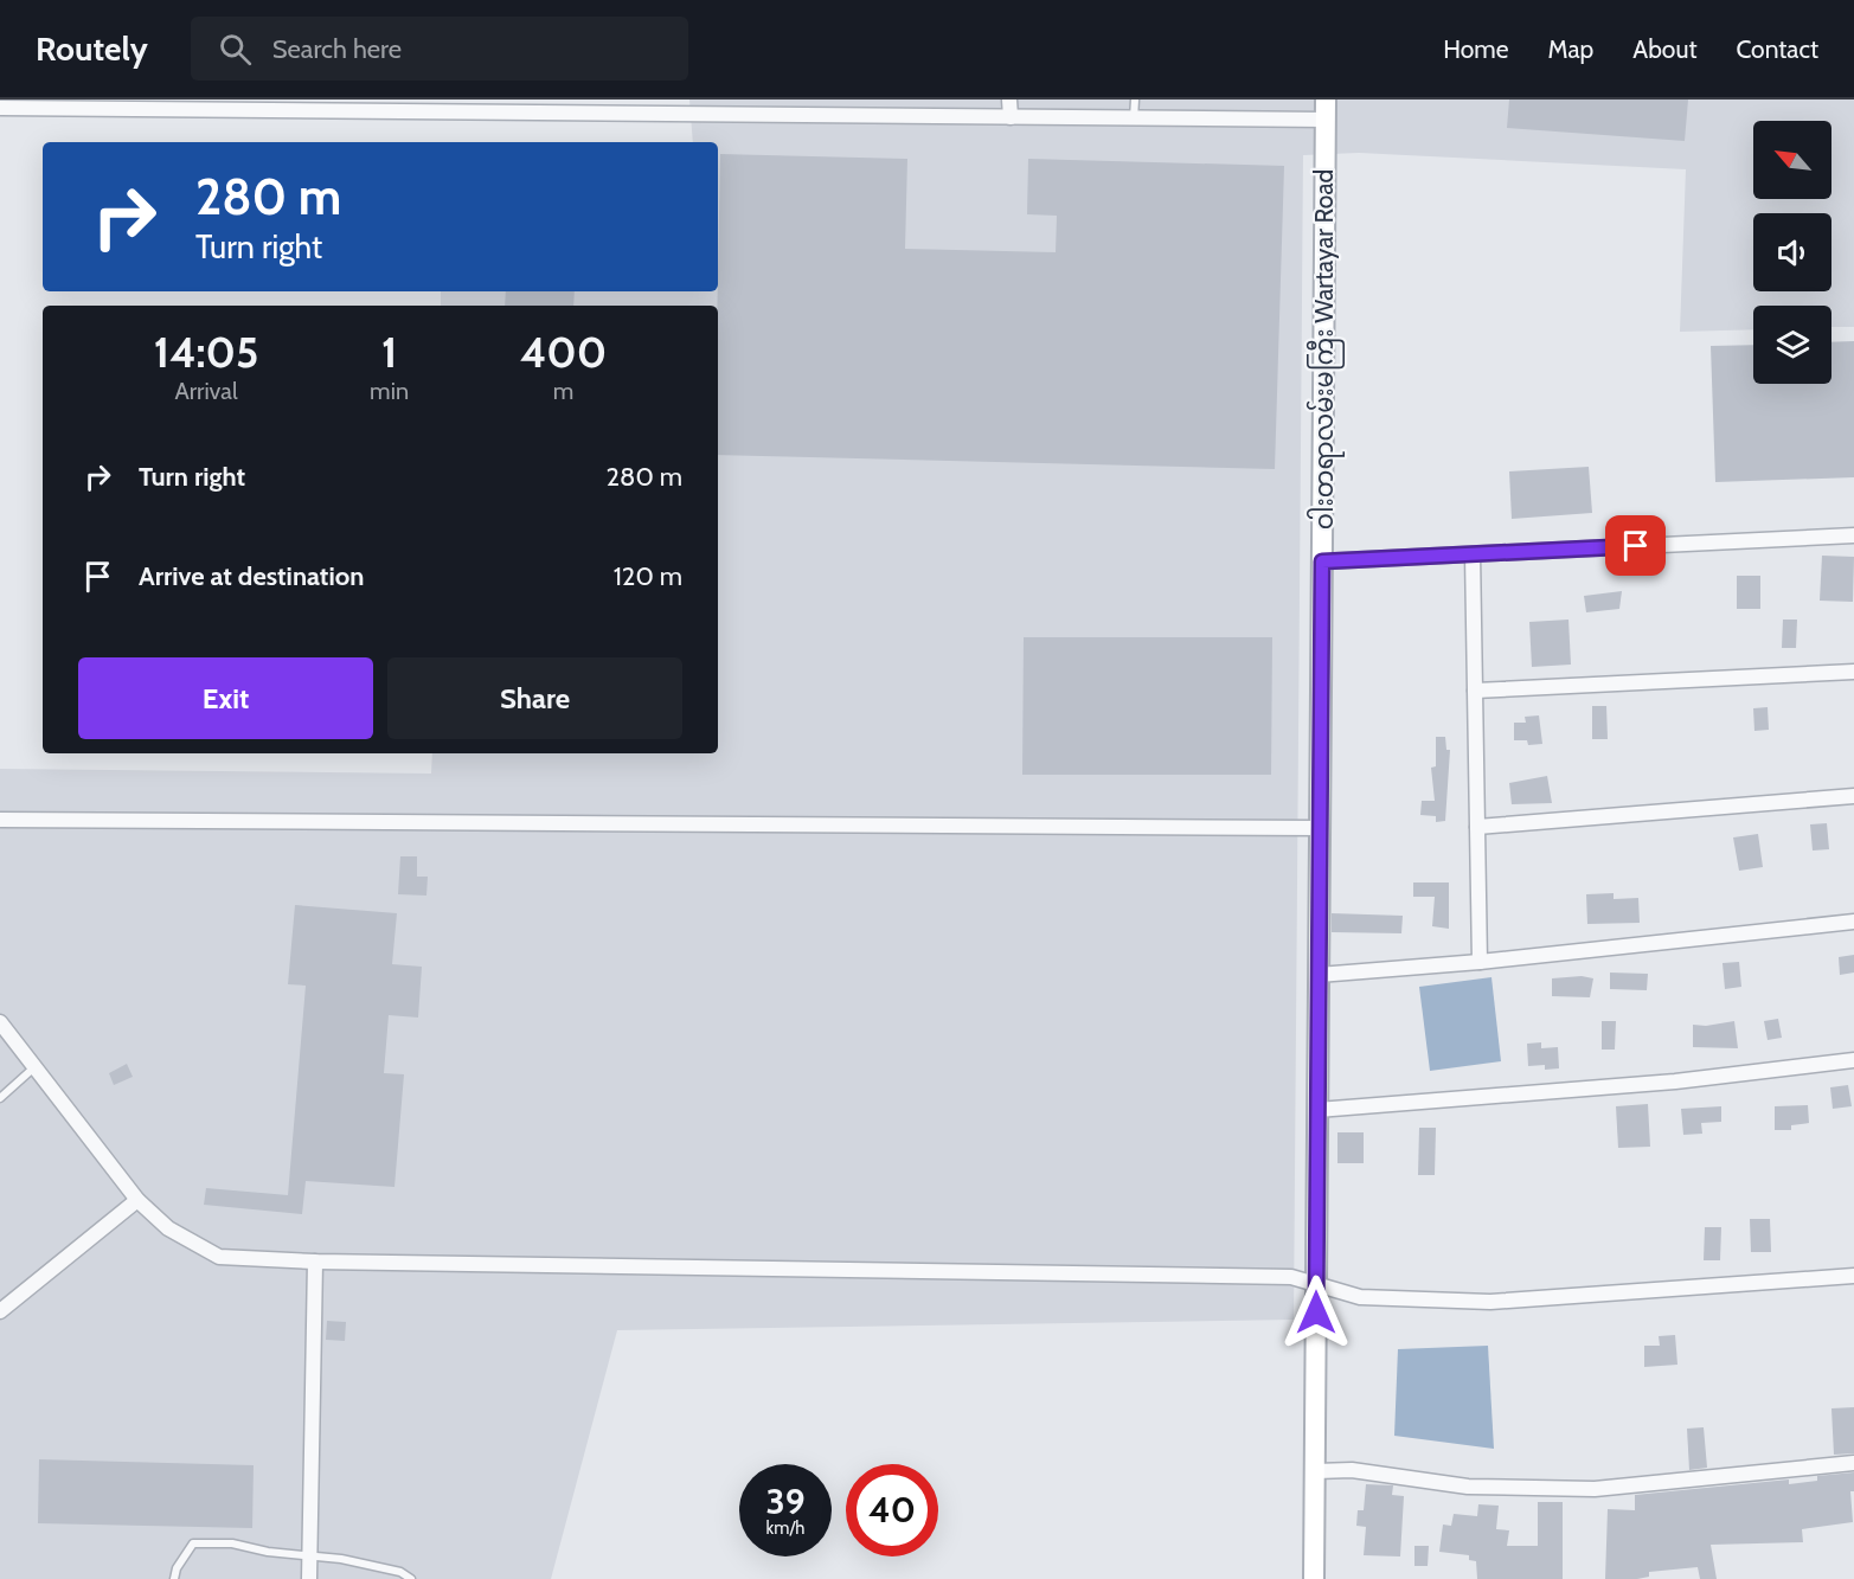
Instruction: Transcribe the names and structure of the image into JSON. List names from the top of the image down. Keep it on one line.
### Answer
{"streets":{"street":["ဝါးတရာလမ်းမကြီး Wartayar Road"]},"north":"top left","page":{"header":"Routely","search":"Search here","nav":["Home","Map","About","Contact"],"turn":["280 m","Turn right"],"eta":["14:05","Arrival","1","min","400","m"],"list":[{"name":"Turn right","value":"280 m"},{"name":"Arrive at destination","value":"120 m"}],"buttons":["Exit","Share"],"speed":"39 km/h","limit":"40"}}
